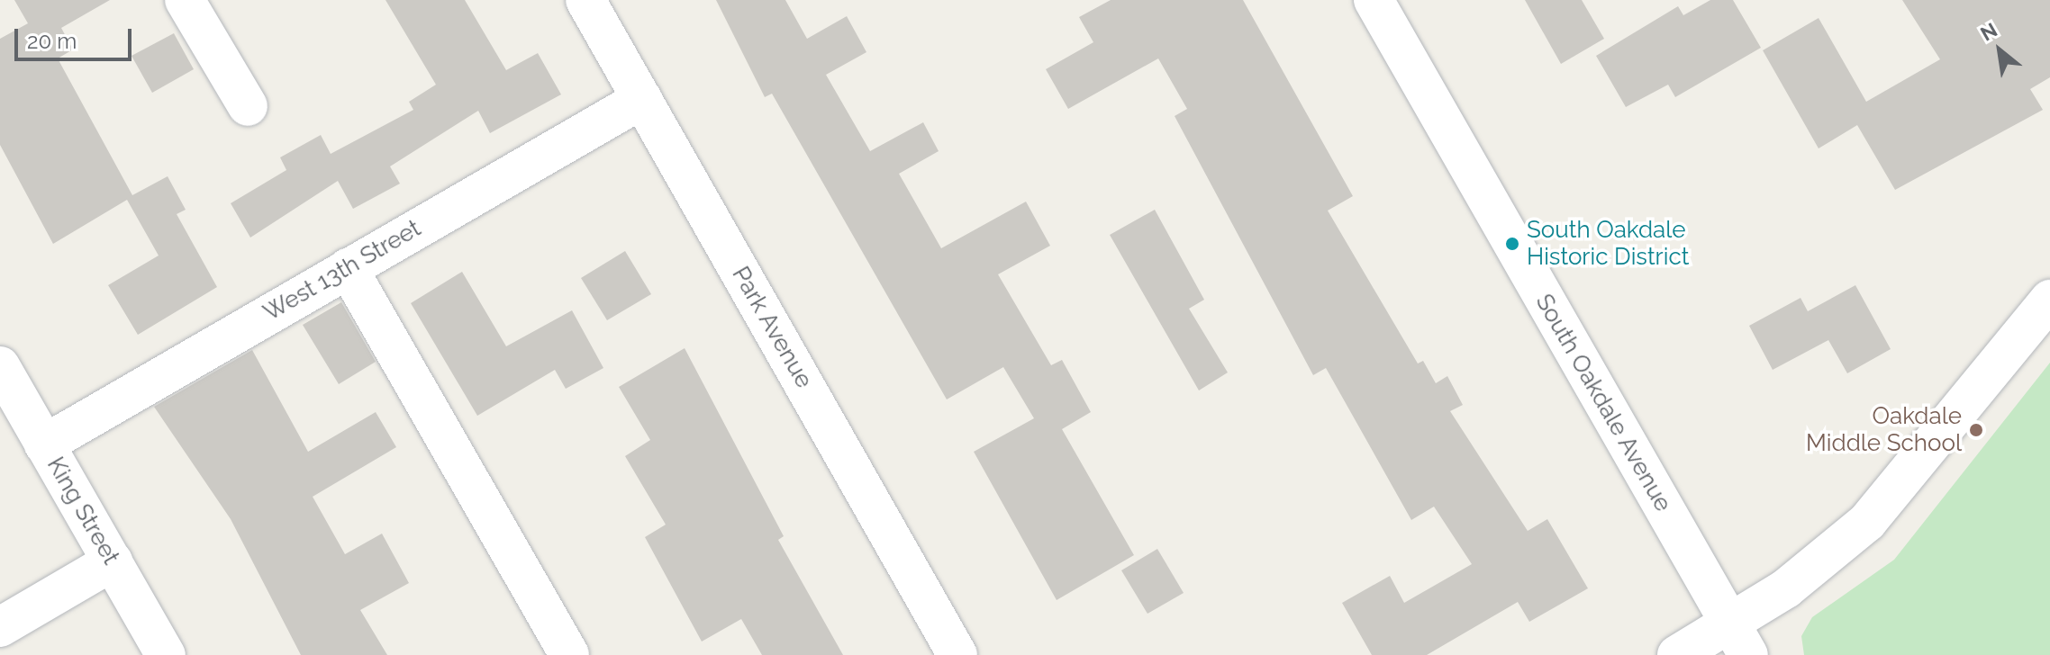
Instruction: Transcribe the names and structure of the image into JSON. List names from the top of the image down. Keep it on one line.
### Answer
{"streets":{"street":["West 13th Street","Park Avenue","South Oakdale Avenue","King Street"]},"crossings":[["West 13th Street","Park Avenue"],["West 13th Street","King Street"]],"places":["South Oakdale Historic District","Oakdale Middle School"],"scale_bar":"20 m","north":"top left"}
